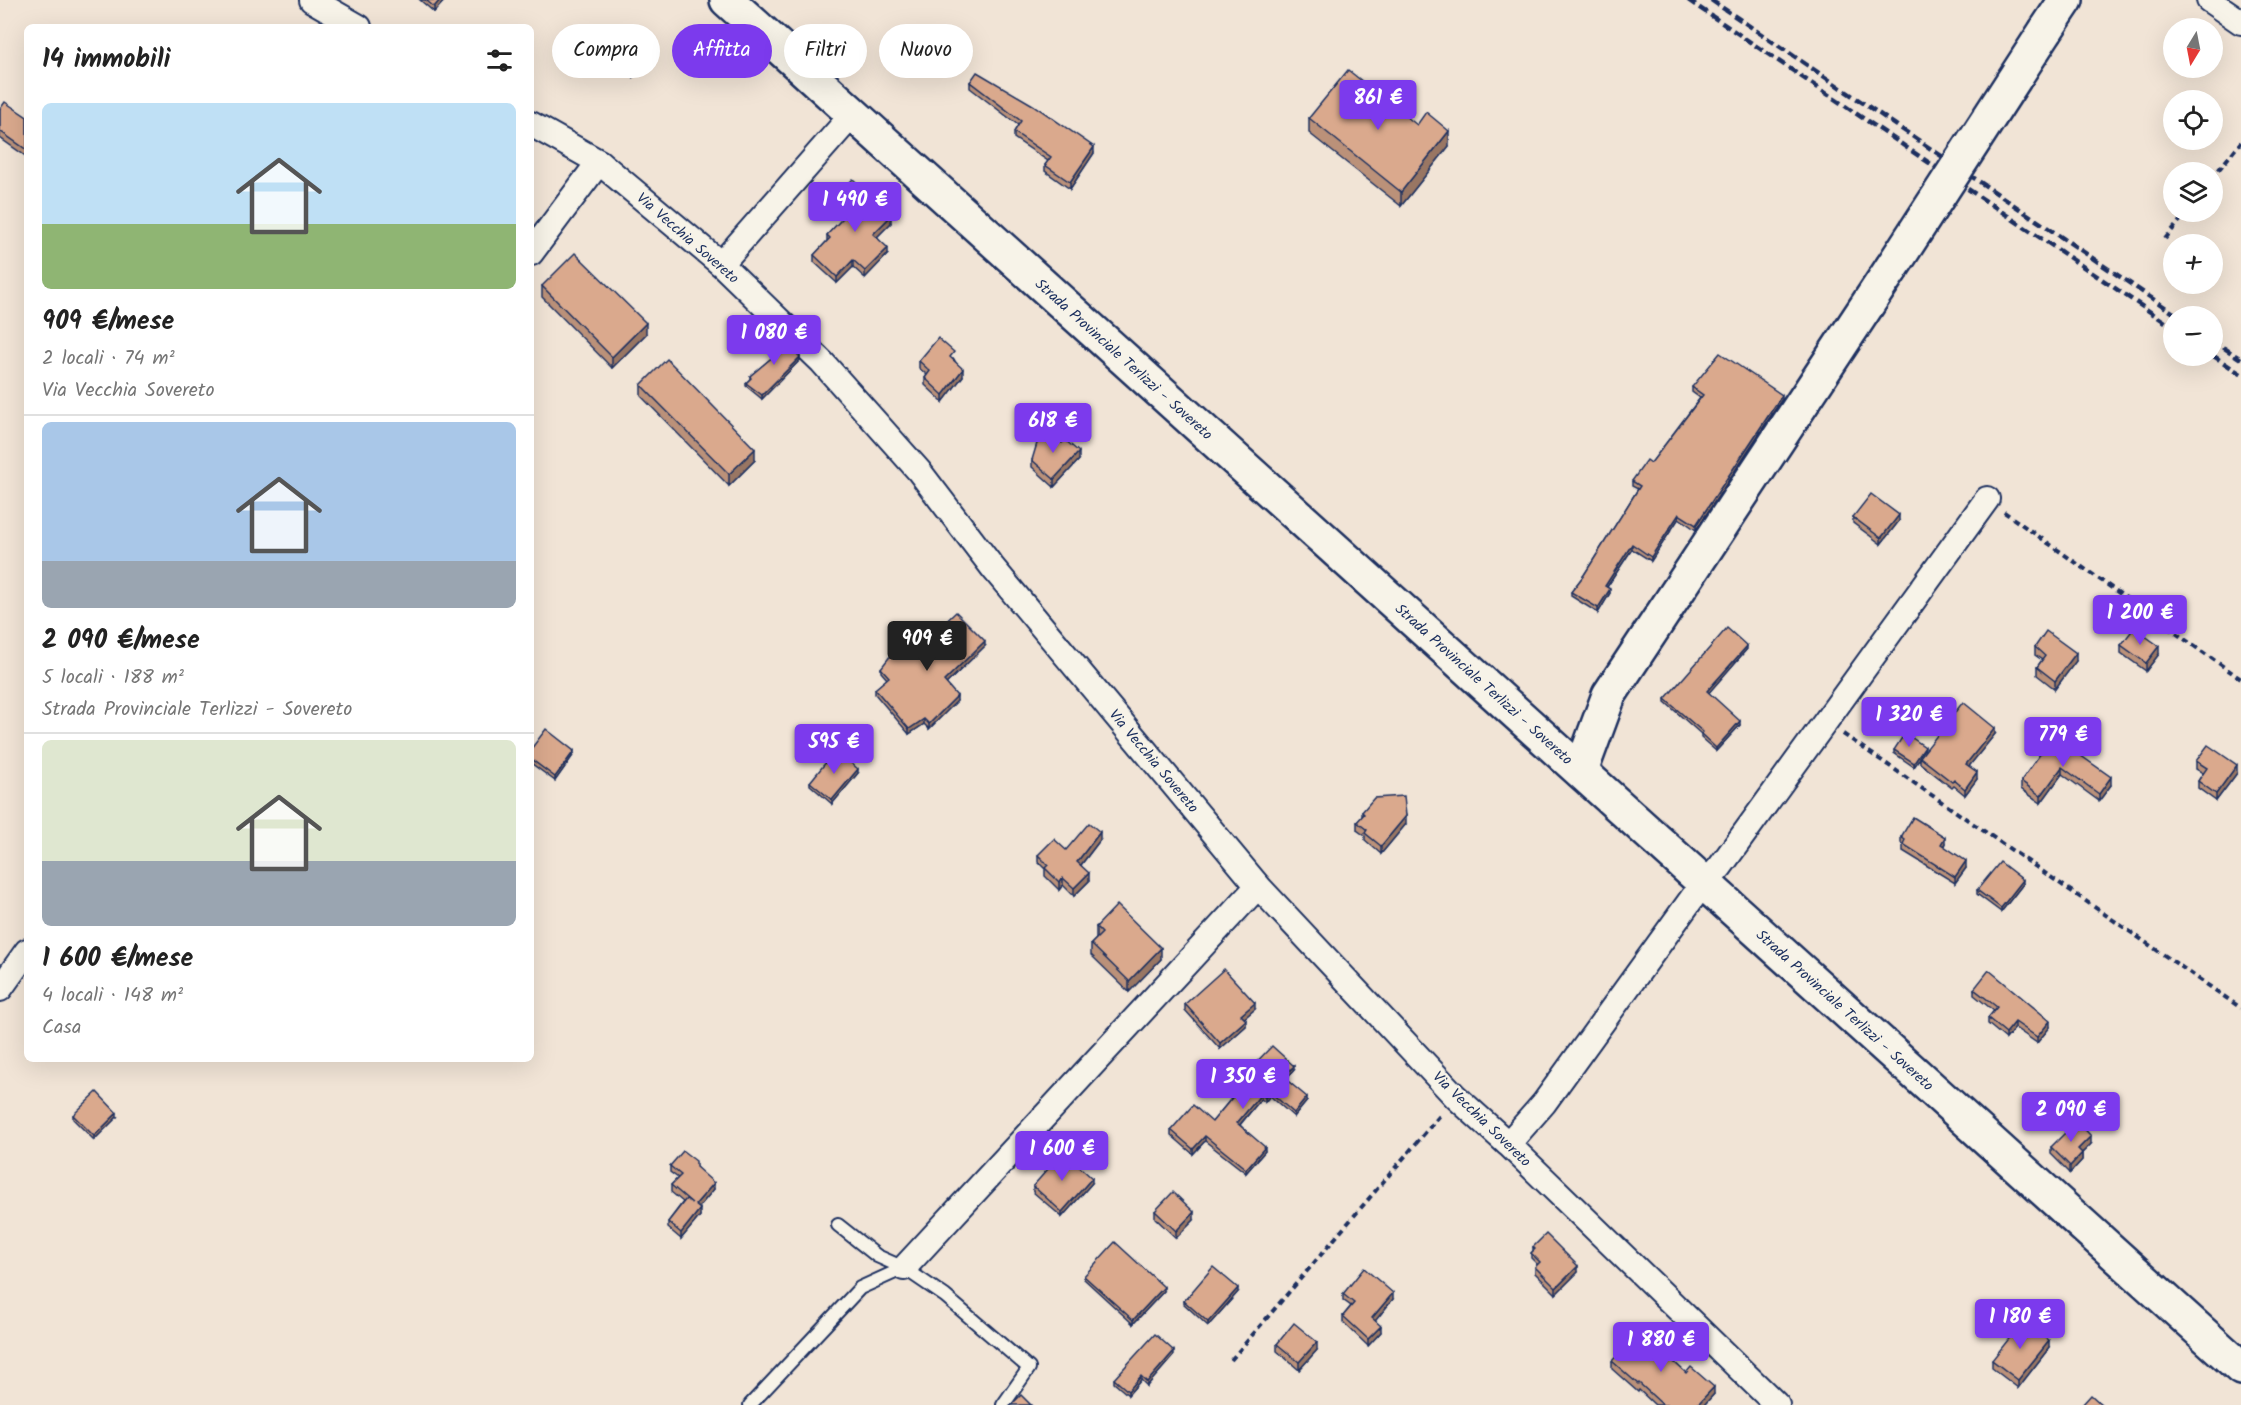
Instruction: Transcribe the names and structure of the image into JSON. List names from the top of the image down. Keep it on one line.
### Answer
{"streets":{"main road":["Strada Provinciale Terlizzi - Sovereto"],"street":["Via Vecchia Sovereto"]},"north":"bottom","page":{"map_buttons":["+","−"],"chip":["Compra","Affitta","Filtri","Nuovo"],"heading":"14 immobili","price":["861 €","1 490 €","1 080 €","618 €","1 200 €","909 €","1 320 €","779 €","595 €","1 350 €","2 090 €","1 600 €","1 180 €","1 880 €"],"list":[{"name":"909 €/mese","note":"2 locali · 74 m² · Via Vecchia Sovereto"},{"name":"2 090 €/mese","note":"5 locali · 188 m² · Strada Provinciale Terlizzi - Sovereto"},{"name":"1 600 €/mese","note":"4 locali · 148 m² · Casa"}]}}
